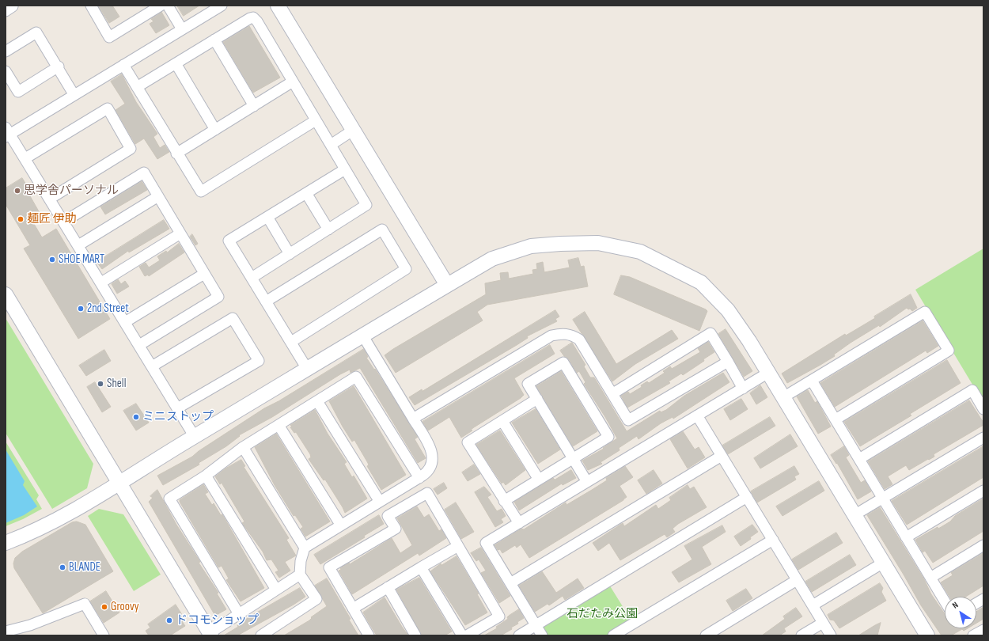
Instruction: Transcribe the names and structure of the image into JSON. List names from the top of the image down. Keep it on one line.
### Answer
{"parks":["石だたみ公園"],"places":["思学舎パーソナル","麺匠 伊助","SHOE MART","2nd Street","Shell","ミニストップ","BLANDE","Groovy","ドコモショップ"],"north":"top left"}
